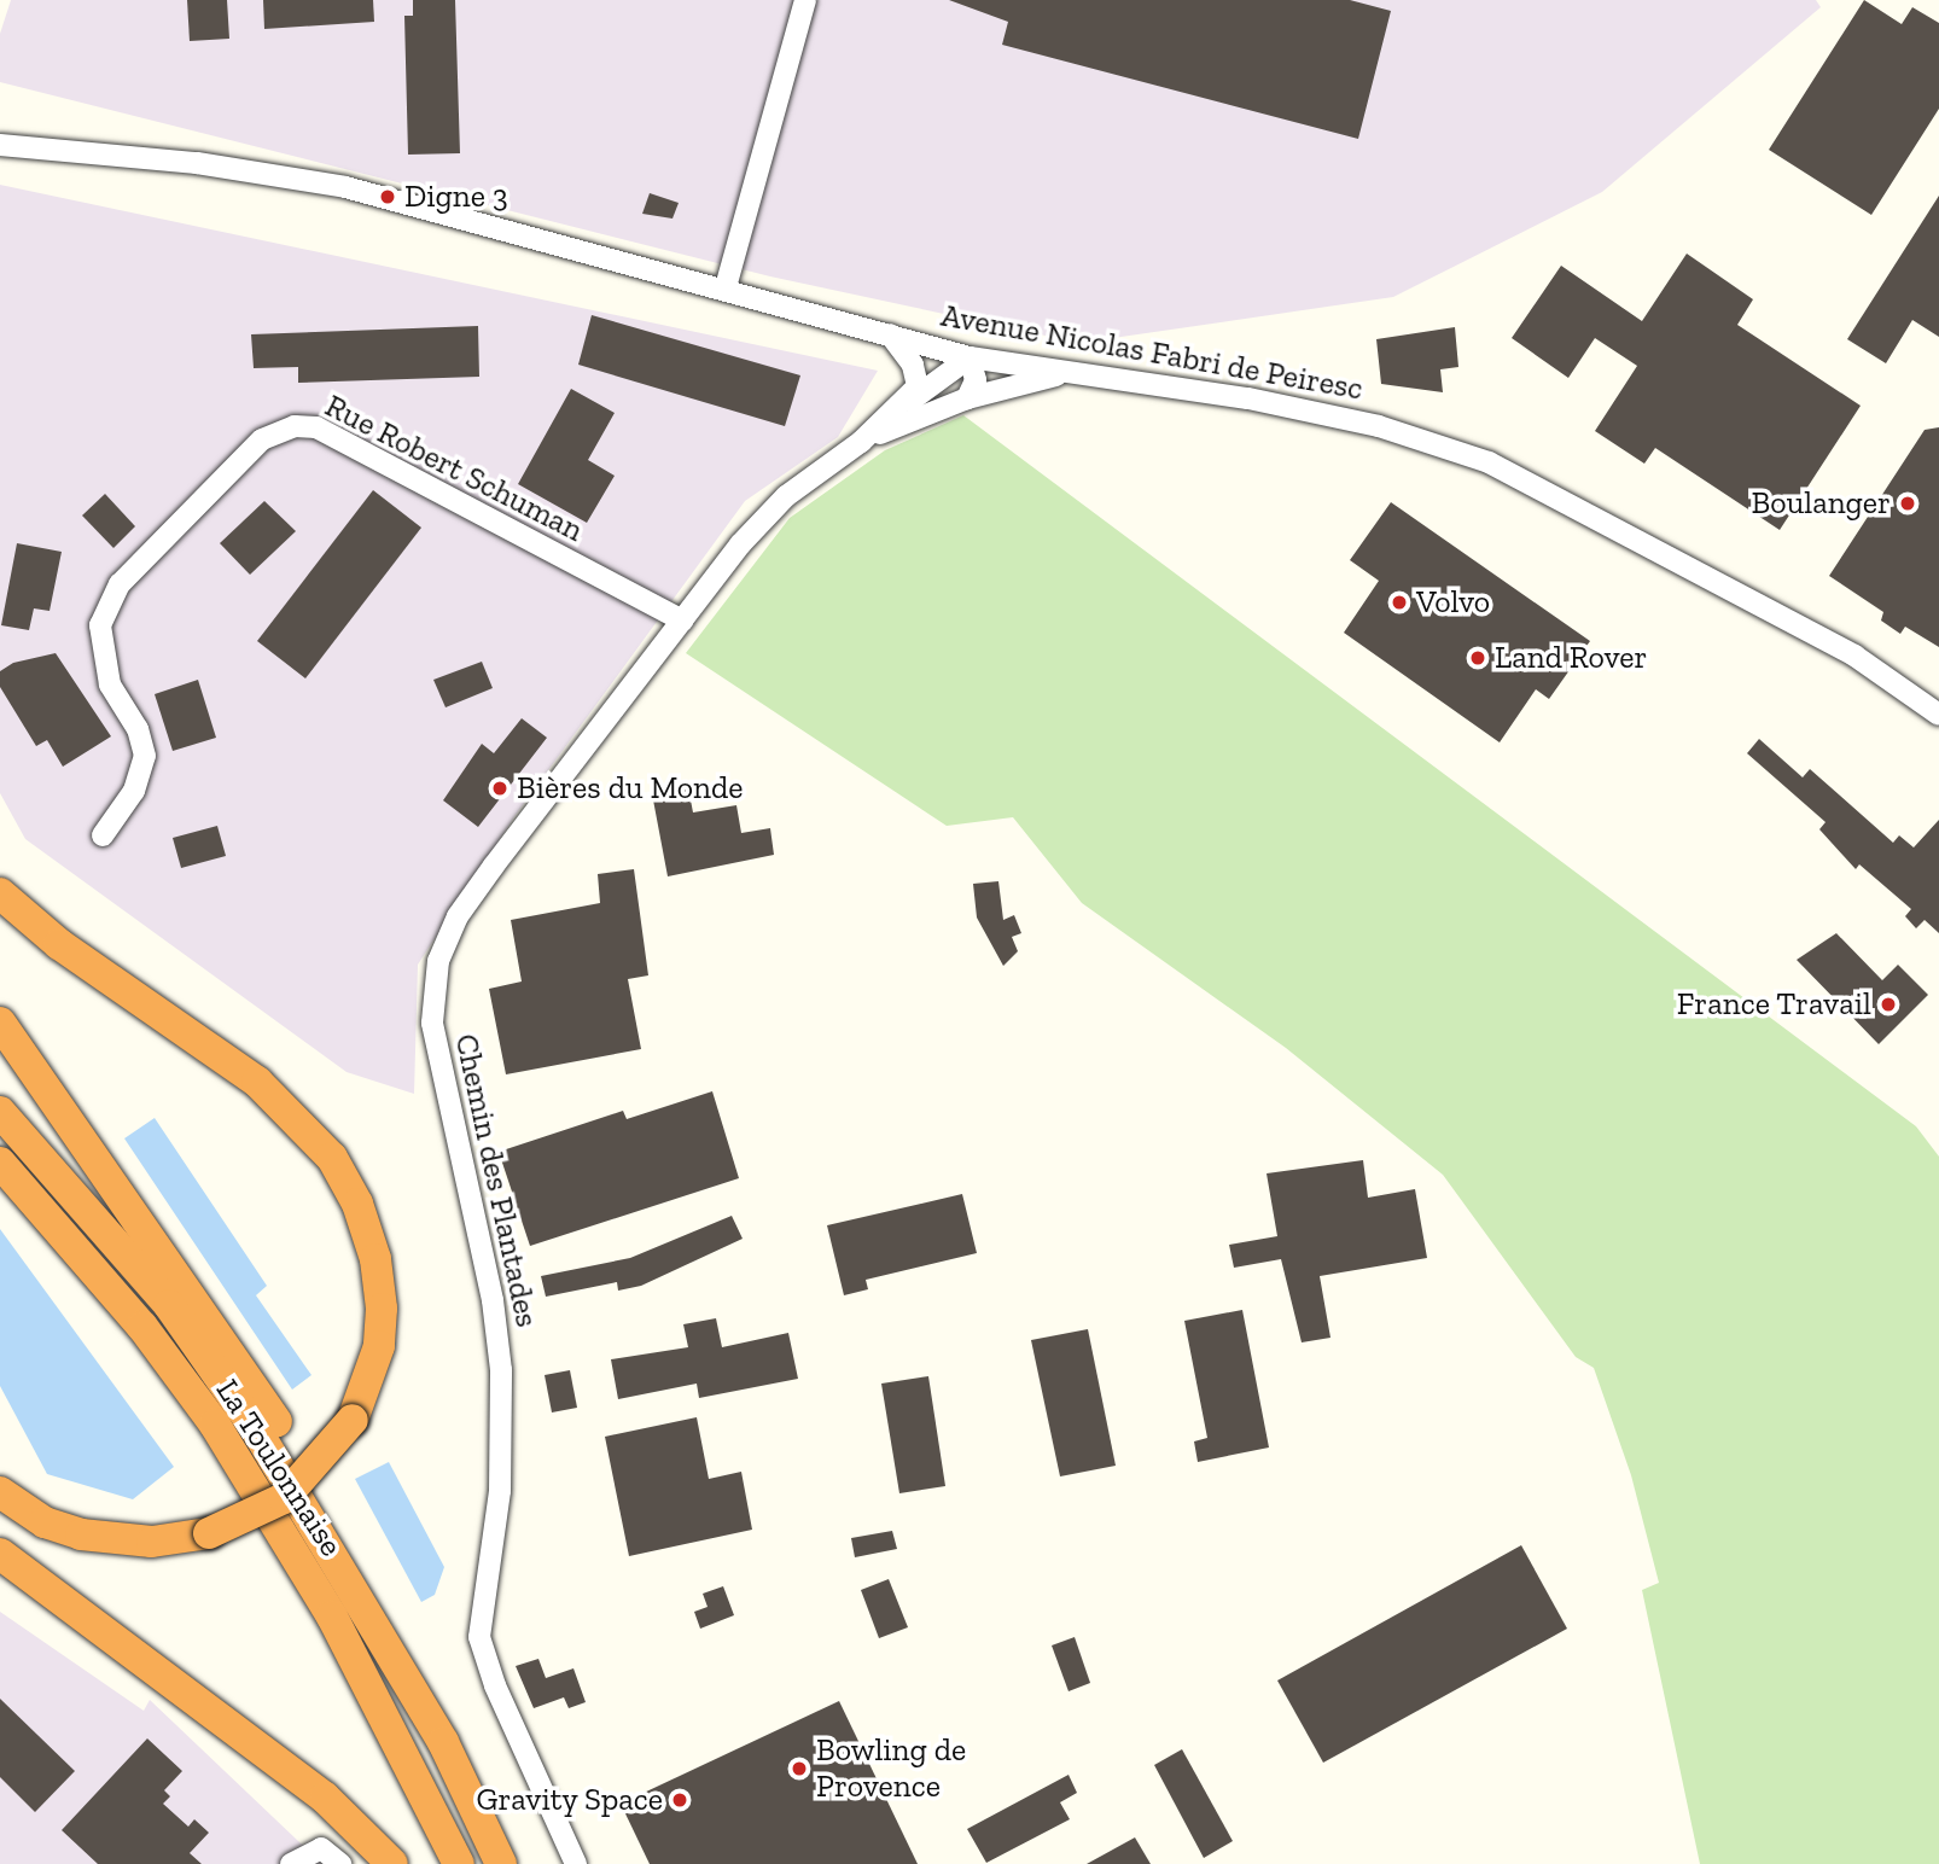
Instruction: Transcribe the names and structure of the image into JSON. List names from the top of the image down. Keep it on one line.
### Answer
{"streets":{"highway":["La Toulonnaise"],"street":["Avenue Nicolas Fabri de Peiresc","Rue Robert Schuman","Chemin des Plantades"]},"crossings":[["Rue Robert Schuman","Chemin des Plantades"]],"places":["Digne 3","Boulanger","Volvo","Land Rover","Bières du Monde","France Travail","Bowling de Provence","Gravity Space"]}
